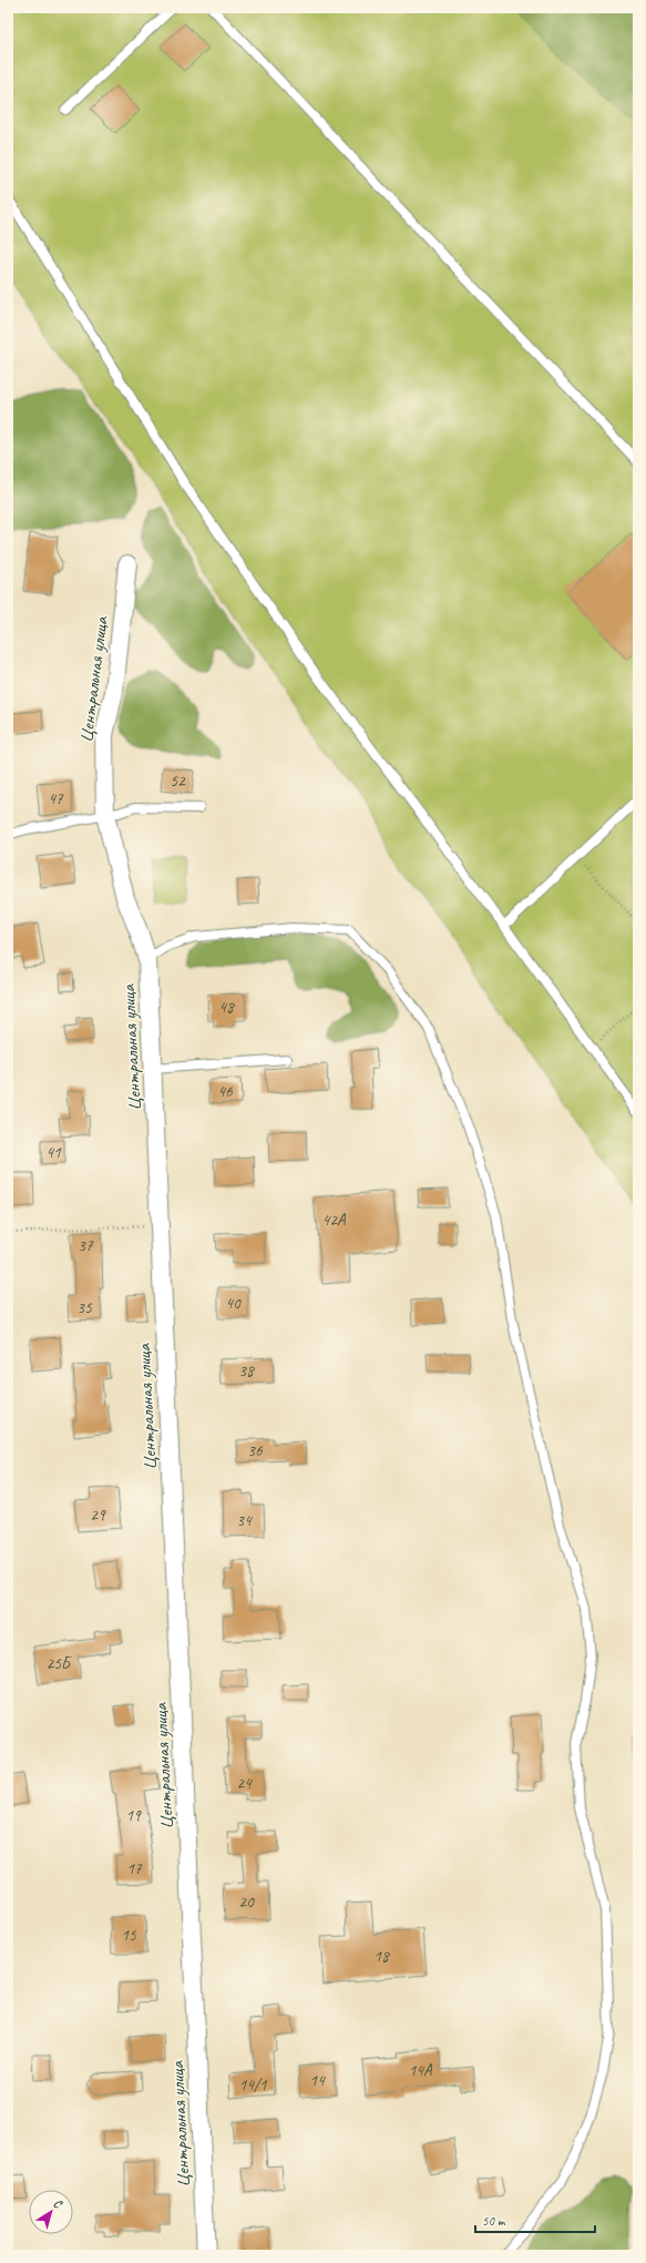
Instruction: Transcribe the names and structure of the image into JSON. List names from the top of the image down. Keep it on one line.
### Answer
{"streets":{"street":["Центральная улица"]},"house_numbers":["52","47","48","46","41","42А","37","40","35","38","36","29","34","25Б","24","19","17","20","15","18","14А","14","14/1"],"scale_bar":"50 m","north":"top right"}
